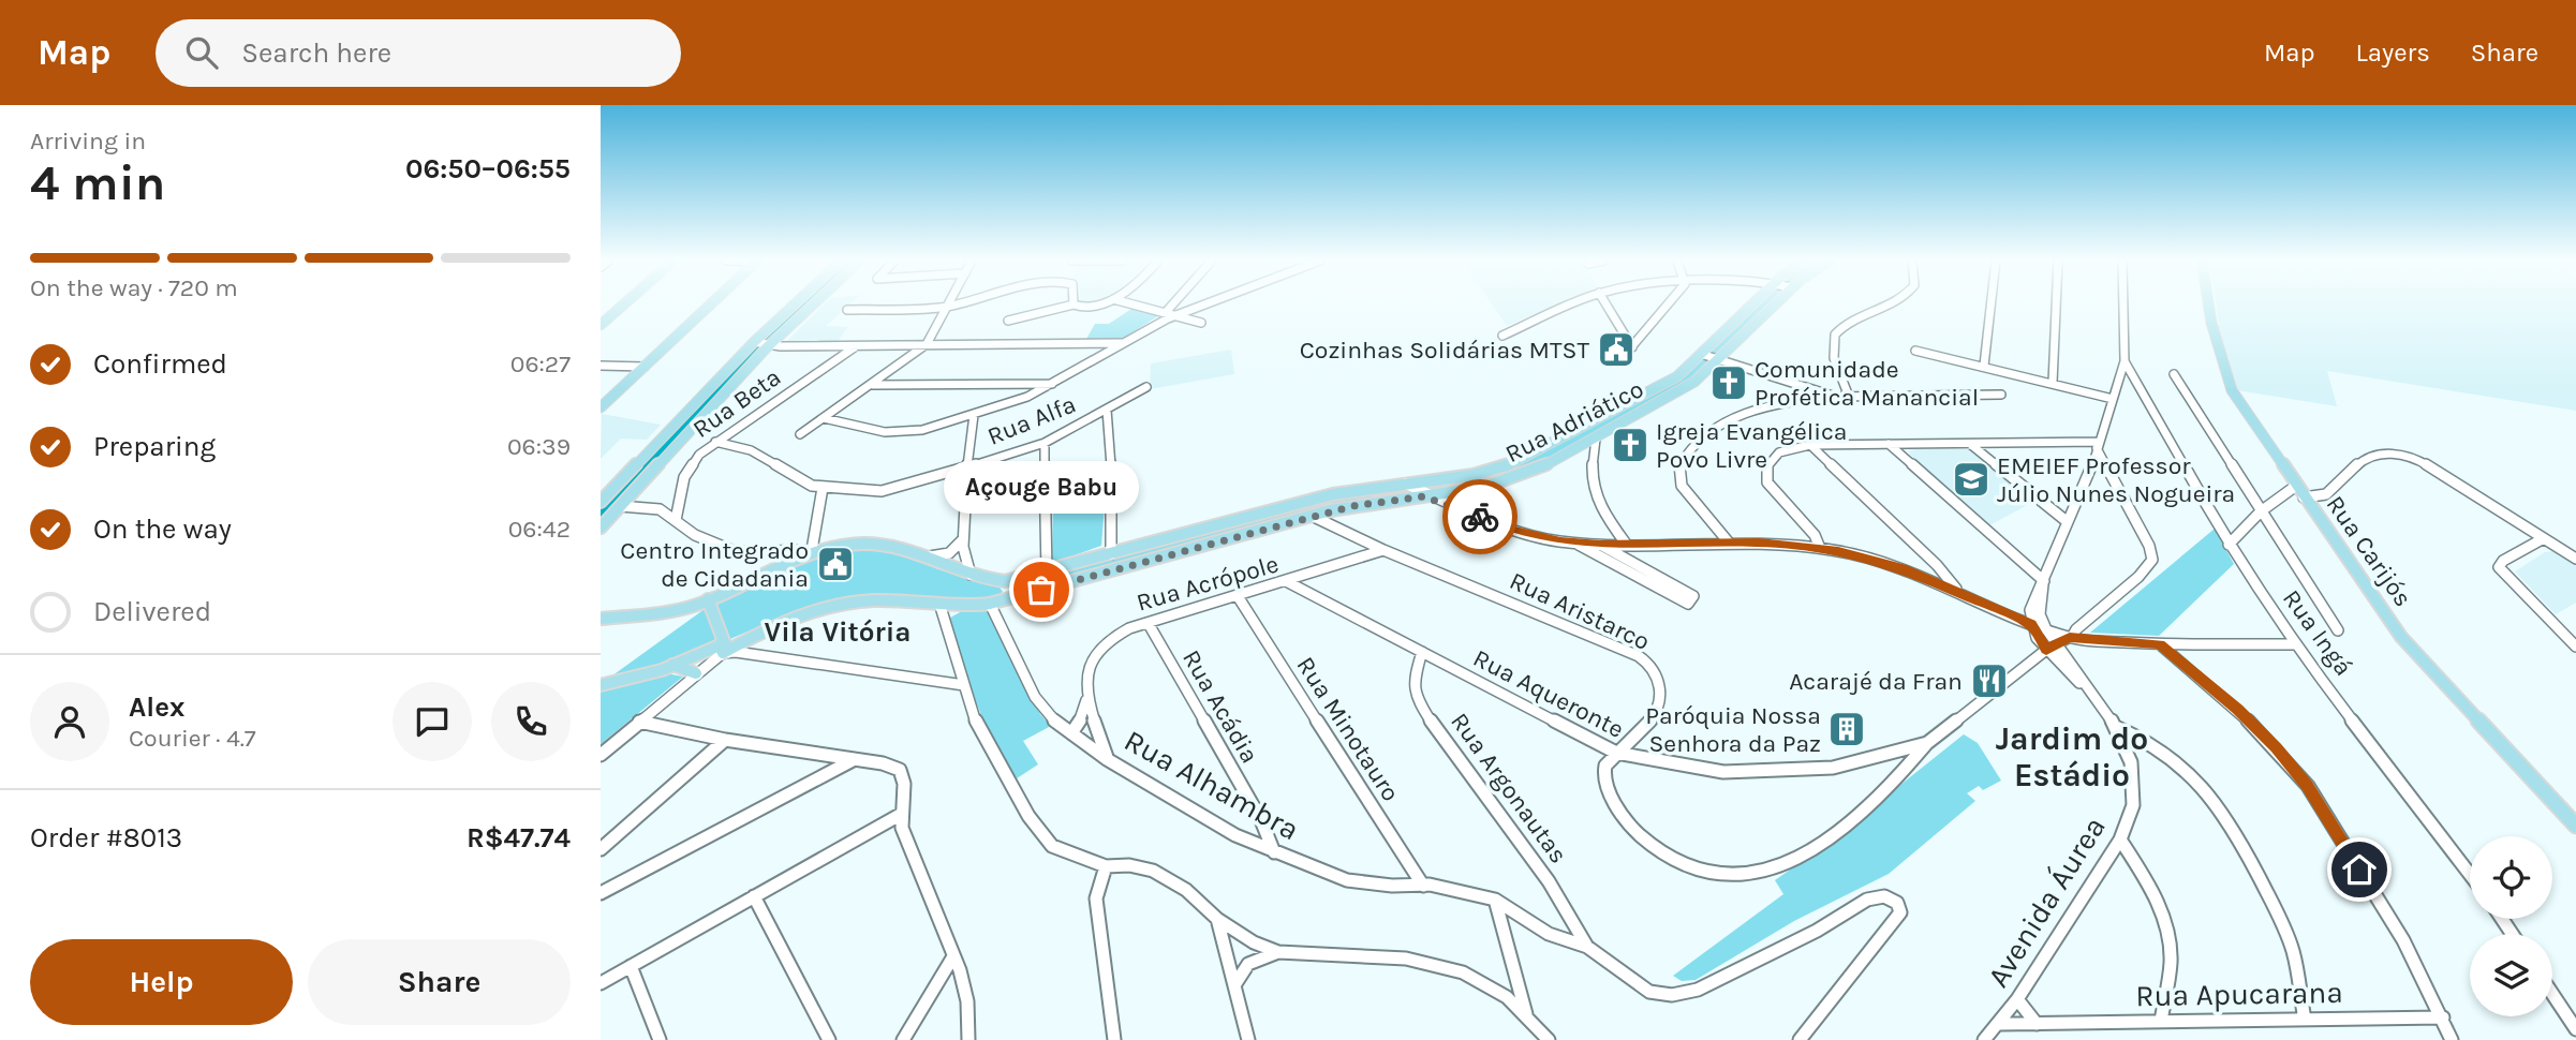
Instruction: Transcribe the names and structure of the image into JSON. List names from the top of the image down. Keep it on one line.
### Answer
{"streets":{"main road":["Rua Adriático","Rua Carijós"],"street":["Rua Beta","Rua Alfa","Rua Acrópole","Rua Aristarco","Rua Ingá","Rua Aqueronte","Rua Acádia","Rua Minotauro","Rua Alhambra","Rua Argonautas","Avenida Áurea","Rua Apucarana"]},"crossings":[["Rua Beta","Rua Alfa"],["Rua Acrópole","Rua Aristarco"],["Rua Acrópole","Rua Aqueronte"],["Rua Acrópole","Rua Acádia"],["Rua Acrópole","Rua Minotauro"],["Rua Acrópole","Rua Alhambra"],["Rua Aristarco","Rua Aqueronte"],["Rua Aqueronte","Rua Argonautas"],["Rua Aqueronte","Avenida Áurea"],["Rua Acádia","Rua Alhambra"],["Rua Minotauro","Rua Alhambra"],["Rua Alhambra","Rua Argonautas"],["Avenida Áurea","Rua Apucarana"]],"districts":["Vila Vitória","Jardim do Estádio"],"places":{"public building":["Cozinhas Solidárias MTST","Centro Integrado de Cidadania"],"church":["Comunidade Profética Manancial","Igreja Evangélica Povo Livre"],"school or university":["EMEIEF Professor Júlio Nunes Nogueira"],"other":["Açouge Babu"],"restaurant":["Acarajé da Fran"],"building":["Paróquia Nossa Senhora da Paz"]},"page":{"header":"Map","search":"Search here","nav":["Map","Layers","Share"],"heading":["4 min","Arriving in","06:50–06:55"],"panel":["Alex","Courier · 4.7","Order #8013","R$47.74"],"bar":"On the way · 720 m","list":[["Confirmed","06:27"],["Preparing","06:39"],["On the way","06:42"],"Delivered"],"bubble":"Açouge Babu","buttons":["Help","Share"]}}
